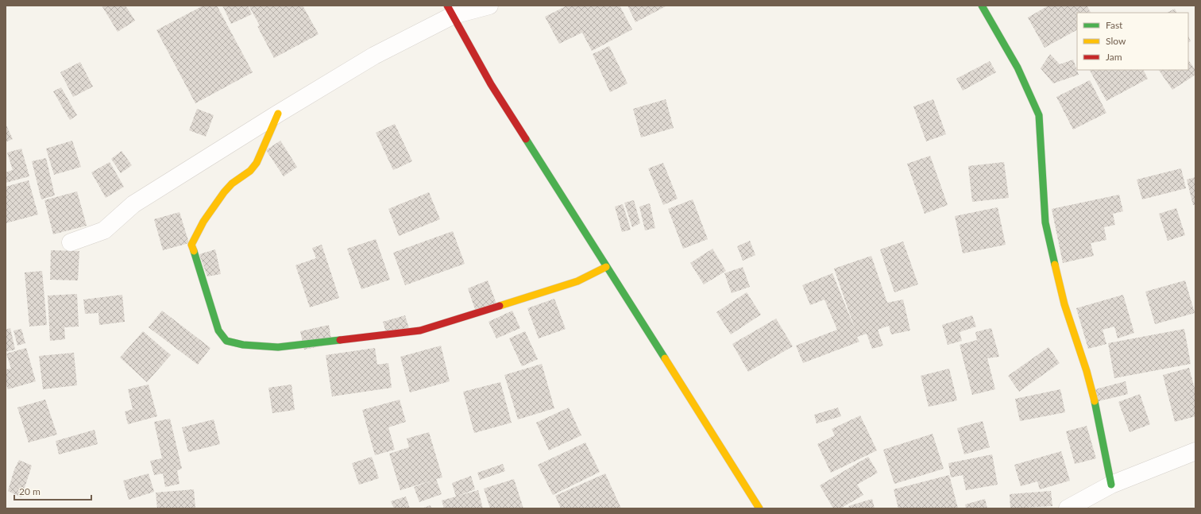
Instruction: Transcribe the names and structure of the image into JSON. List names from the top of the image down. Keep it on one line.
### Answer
{"legend":["Fast","Slow","Jam"],"scale_bar":"20 m"}
